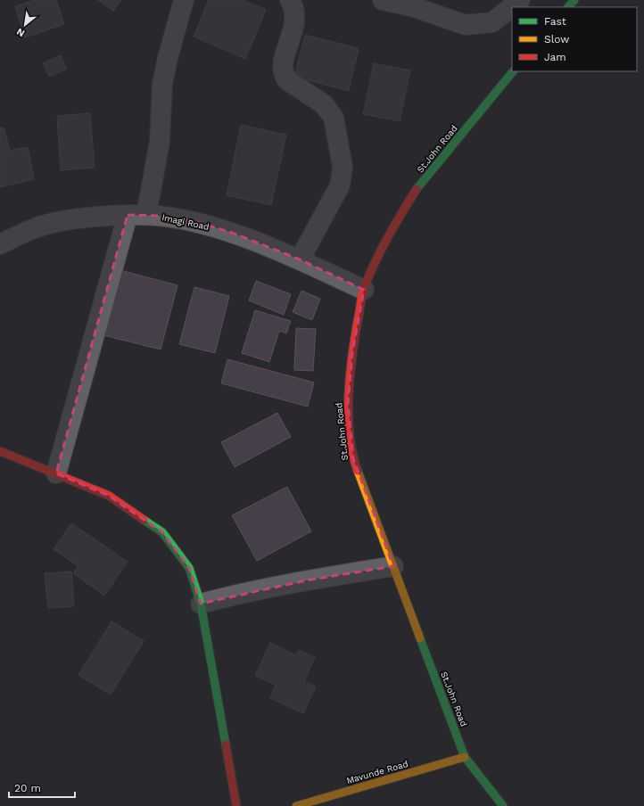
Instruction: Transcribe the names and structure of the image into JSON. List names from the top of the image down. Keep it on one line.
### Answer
{"streets":{"street":["St.John Road","Imagi Road","Mavunde Road"]},"crossings":[["St.John Road","Imagi Road"],["St.John Road","Mavunde Road"]],"legend":["Fast","Slow","Jam"],"scale_bar":"20 m","north":"bottom left"}
